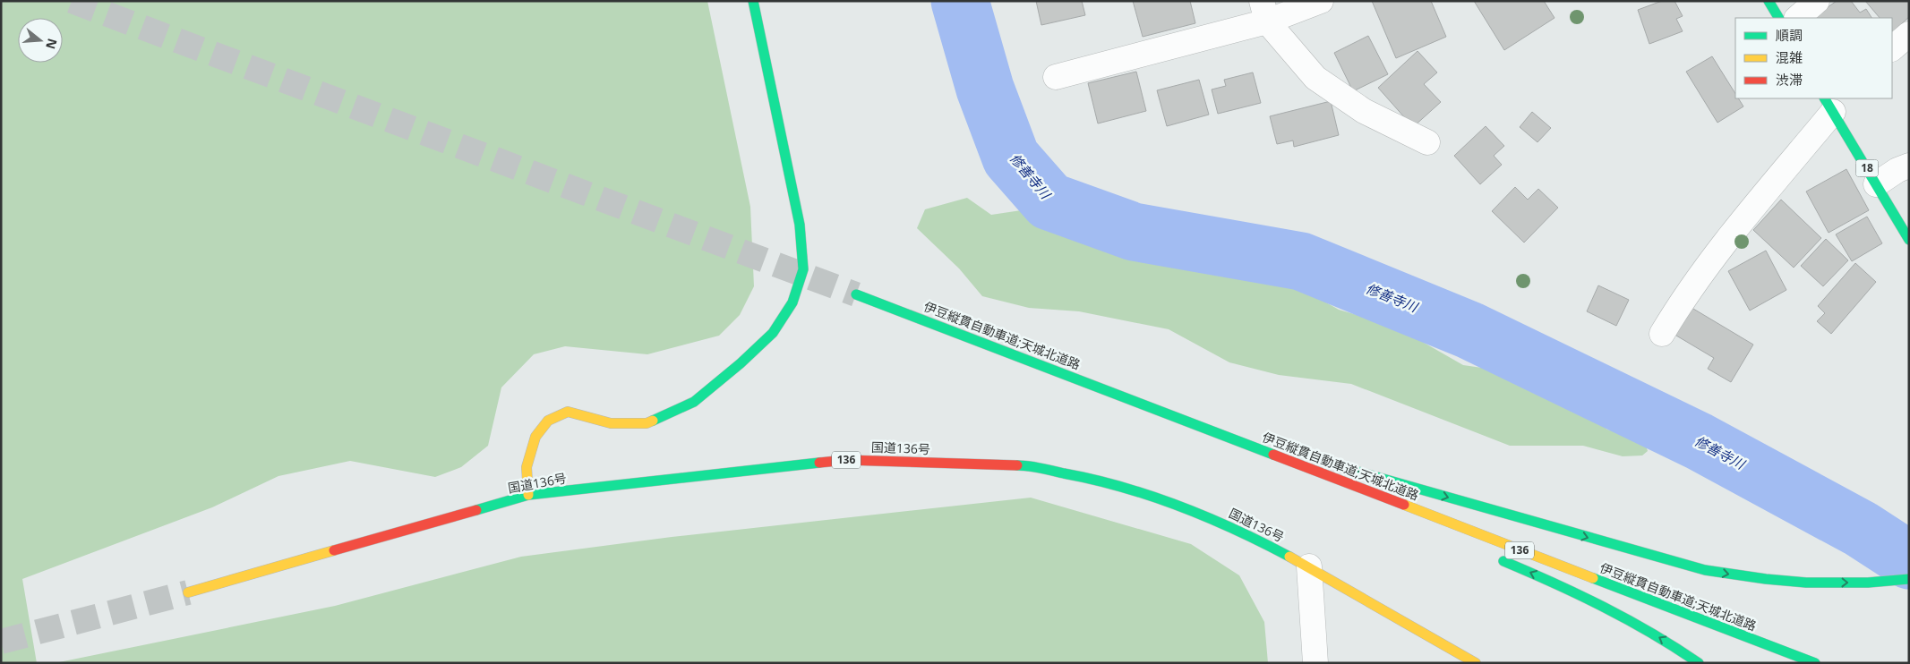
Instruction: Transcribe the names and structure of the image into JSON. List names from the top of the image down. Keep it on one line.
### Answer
{"streets":{"main road":["18","伊豆縦貫自動車道;天城北道路","国道136号","136"]},"water":["修善寺川"],"legend":["順調","混雑","渋滞"],"north":"right"}
